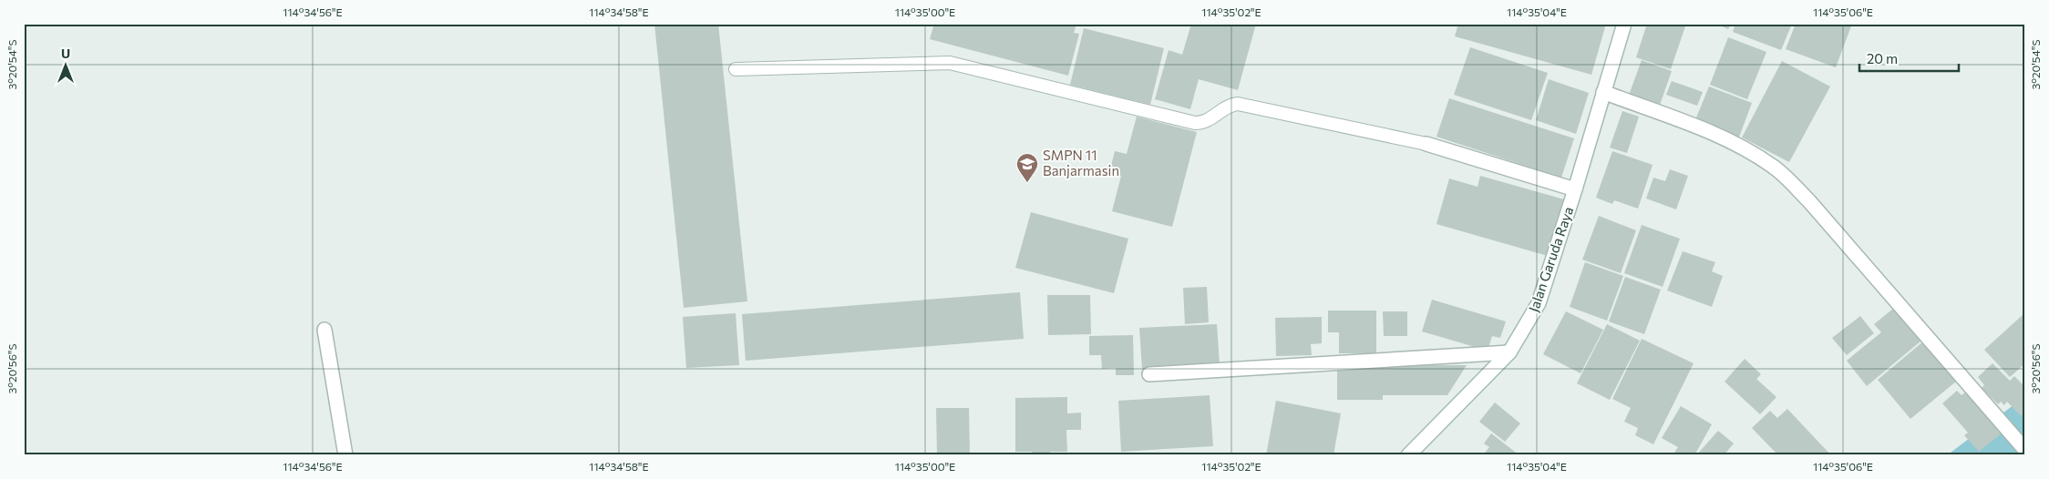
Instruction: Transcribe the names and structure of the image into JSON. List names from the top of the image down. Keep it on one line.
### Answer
{"streets":{"street":["Jalan Garuda Raya"]},"places":{"school or university":["SMPN 11 Banjarmasin"]},"scale_bar":"20 m","north":"top","coordinates":["114°34'56\"E","114°34'58\"E","114°35'00\"E","114°35'02\"E","114°35'04\"E","114°35'06\"E","3°20'54\"S","3°20'56\"S"]}
